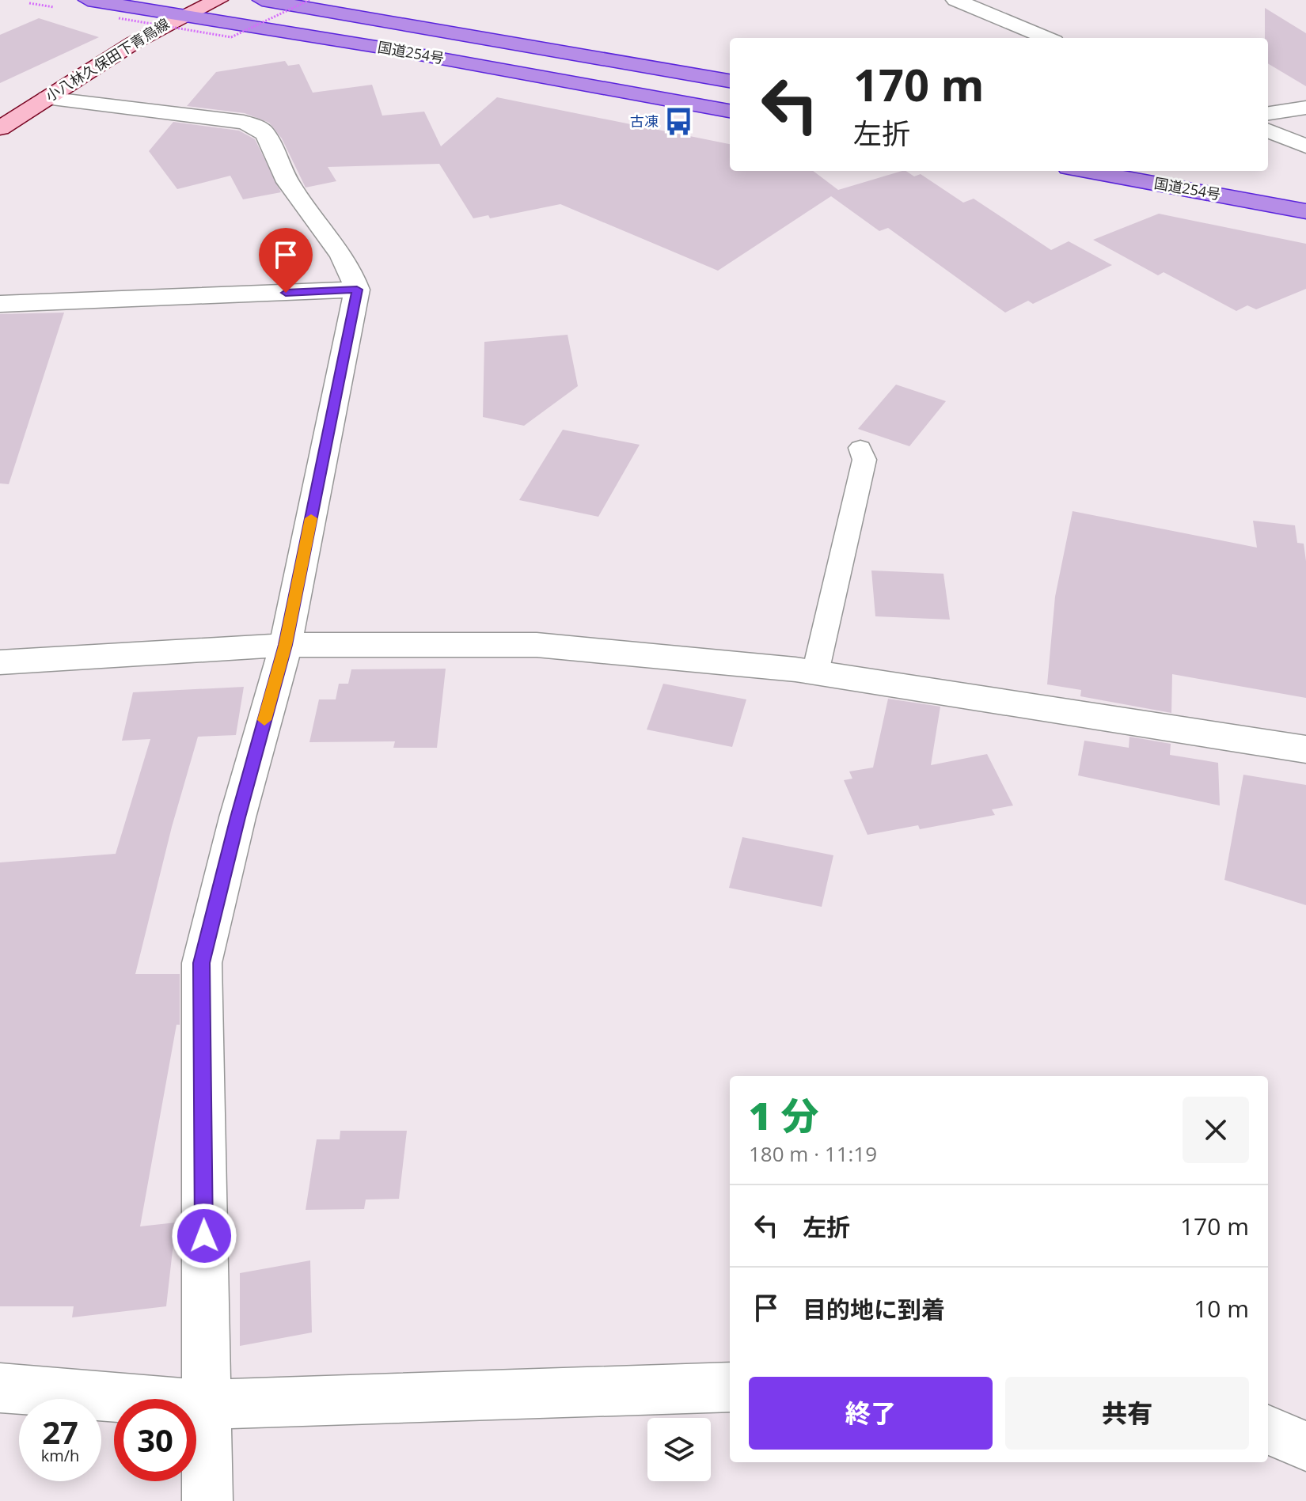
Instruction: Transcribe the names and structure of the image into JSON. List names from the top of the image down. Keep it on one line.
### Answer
{"streets":{"highway":["国道254号"],"main road":["小八林久保田下青鳥線"]},"crossings":[["国道254号","小八林久保田下青鳥線"]],"places":{"bus stop":["古凍"]},"page":{"turn":["170 m","左折"],"heading":["1 分","180 m · 11:19"],"list":[{"name":"左折","value":"170 m"},{"name":"目的地に到着","value":"10 m"}],"buttons":["終了","共有"],"speed":"27 km/h","limit":"30"}}
